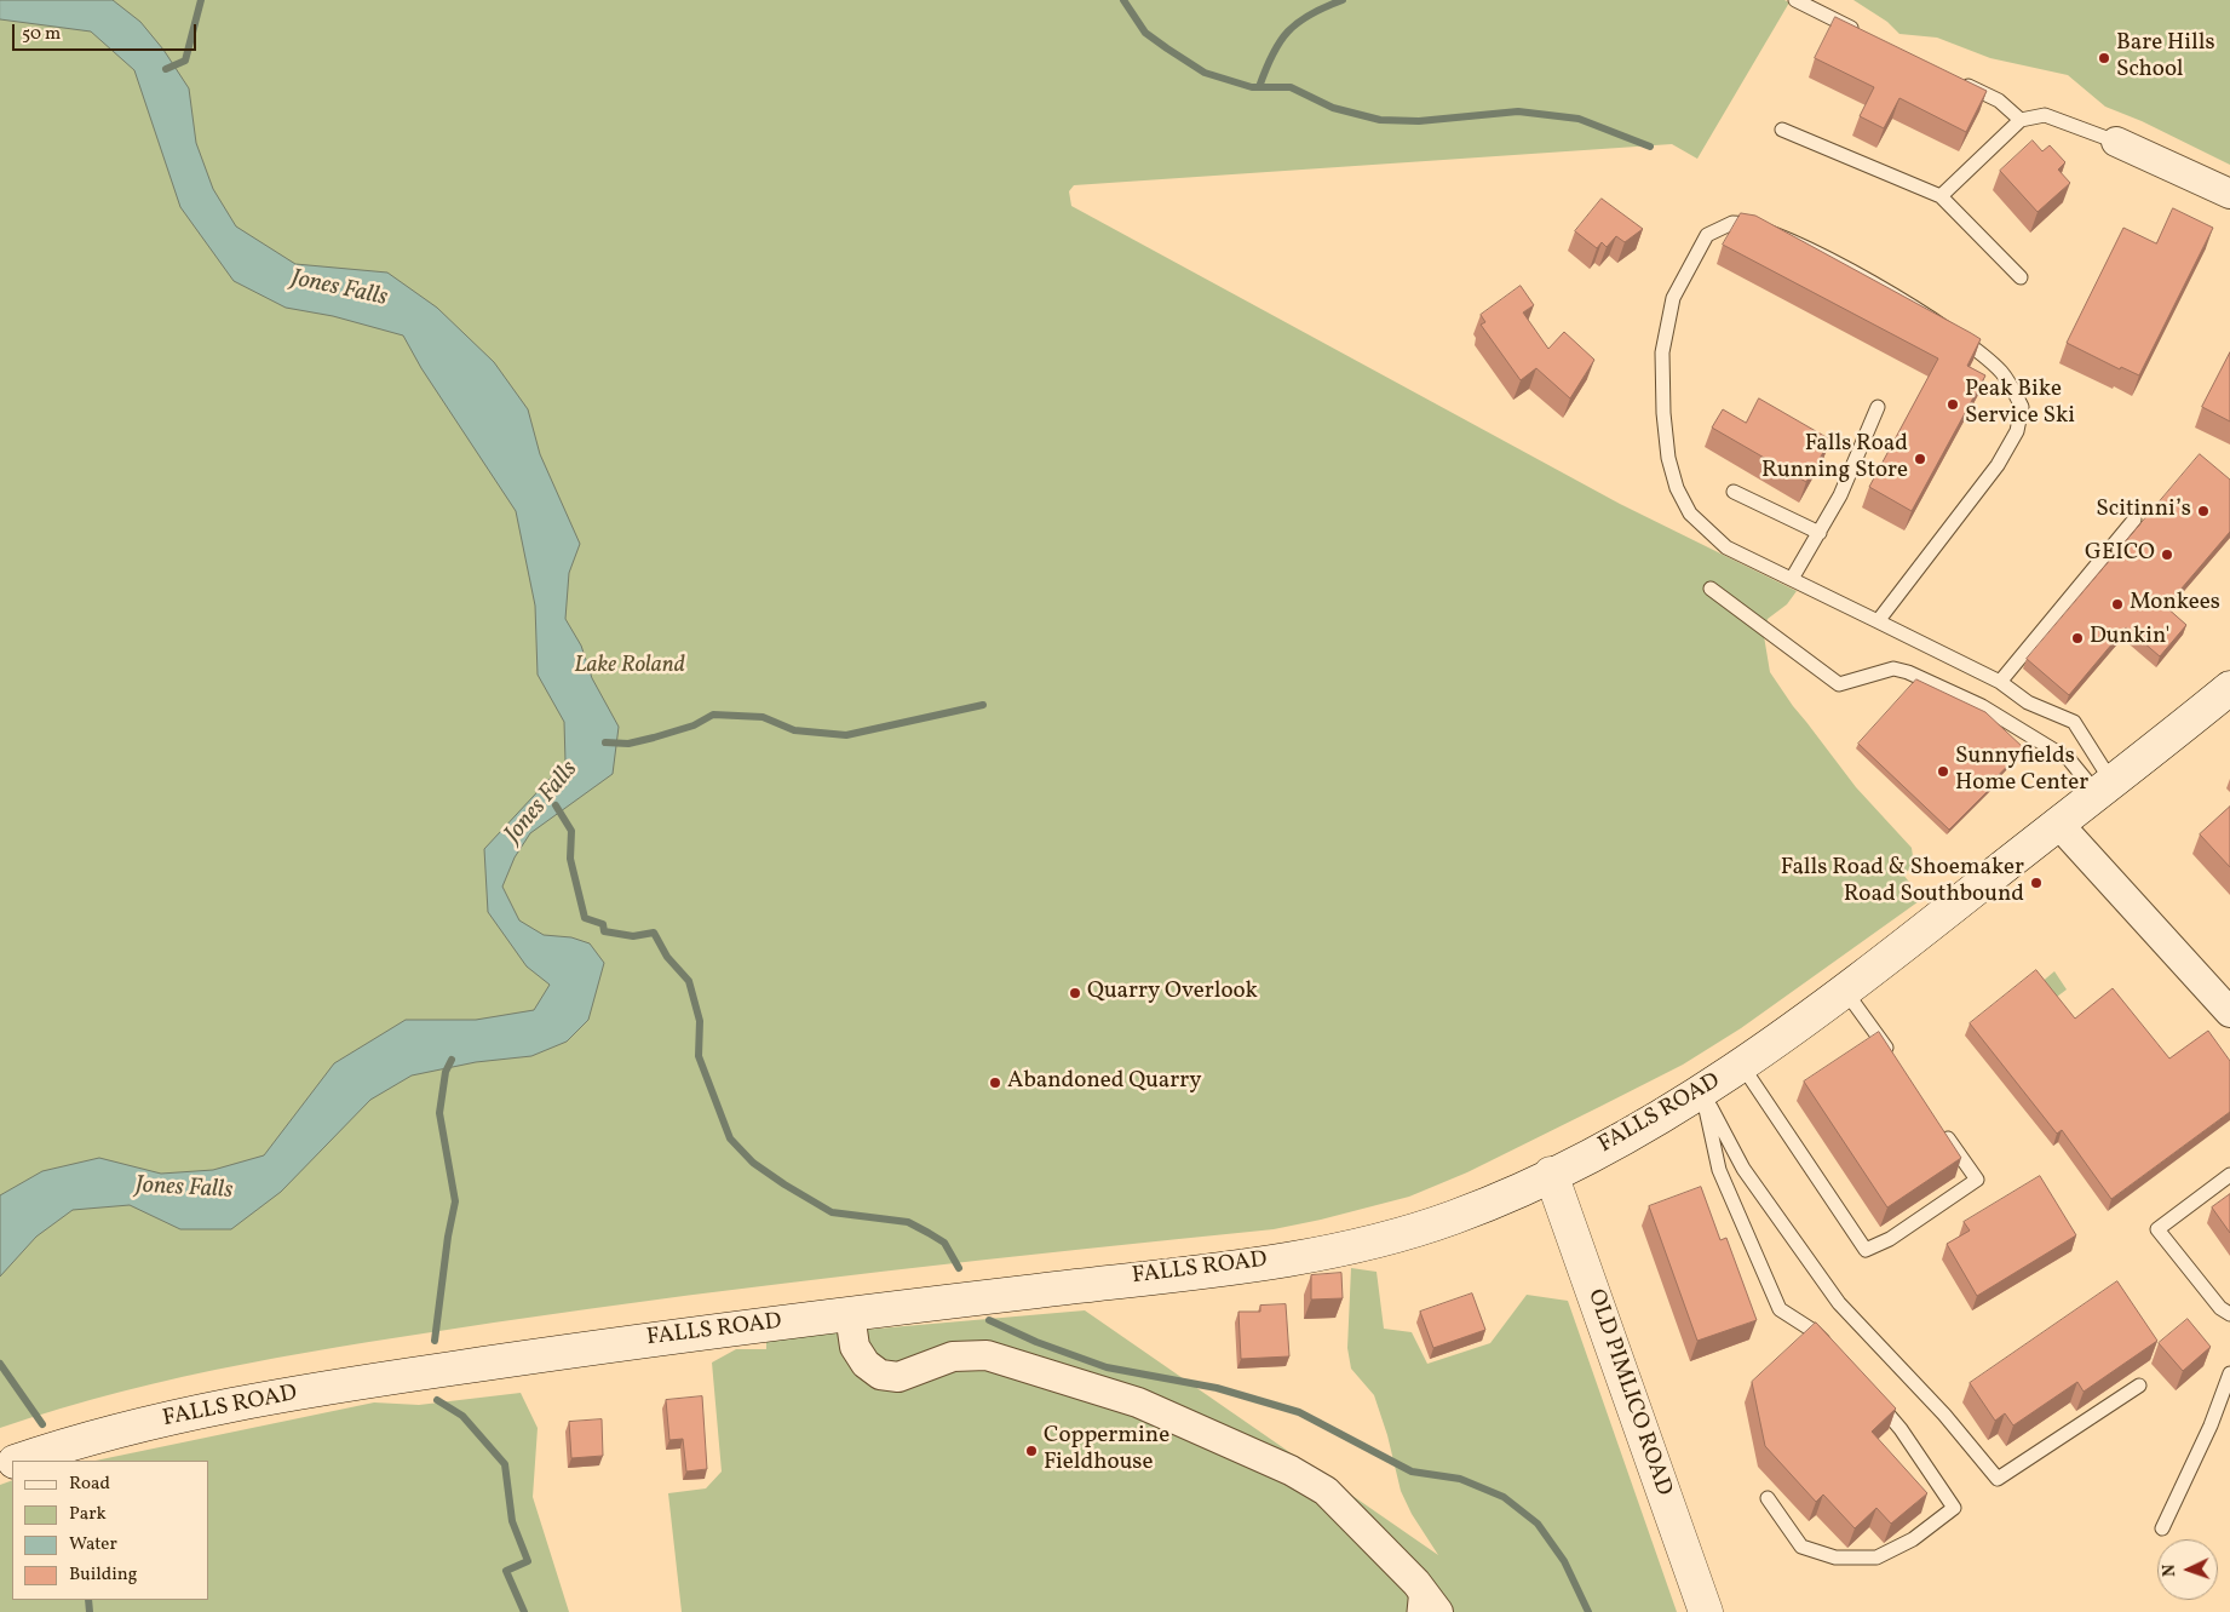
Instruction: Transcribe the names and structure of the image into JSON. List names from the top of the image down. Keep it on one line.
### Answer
{"streets":{"main road":["FALLS ROAD","OLD PIMLICO ROAD"]},"crossings":[["FALLS ROAD","OLD PIMLICO ROAD"]],"water":["Jones Falls"],"parks":["Lake Roland"],"places":["Bare Hills School","Peak Bike Service Ski","Falls Road Running Store","Scitinni’s","GEICO","Monkees","Dunkin'","Sunnyfields Home Center","Falls Road & Shoemaker Road Southbound","Quarry Overlook","Abandoned Quarry","Coppermine Fieldhouse"],"legend":["Road","Park","Water","Building"],"scale_bar":"50 m","north":"left"}
